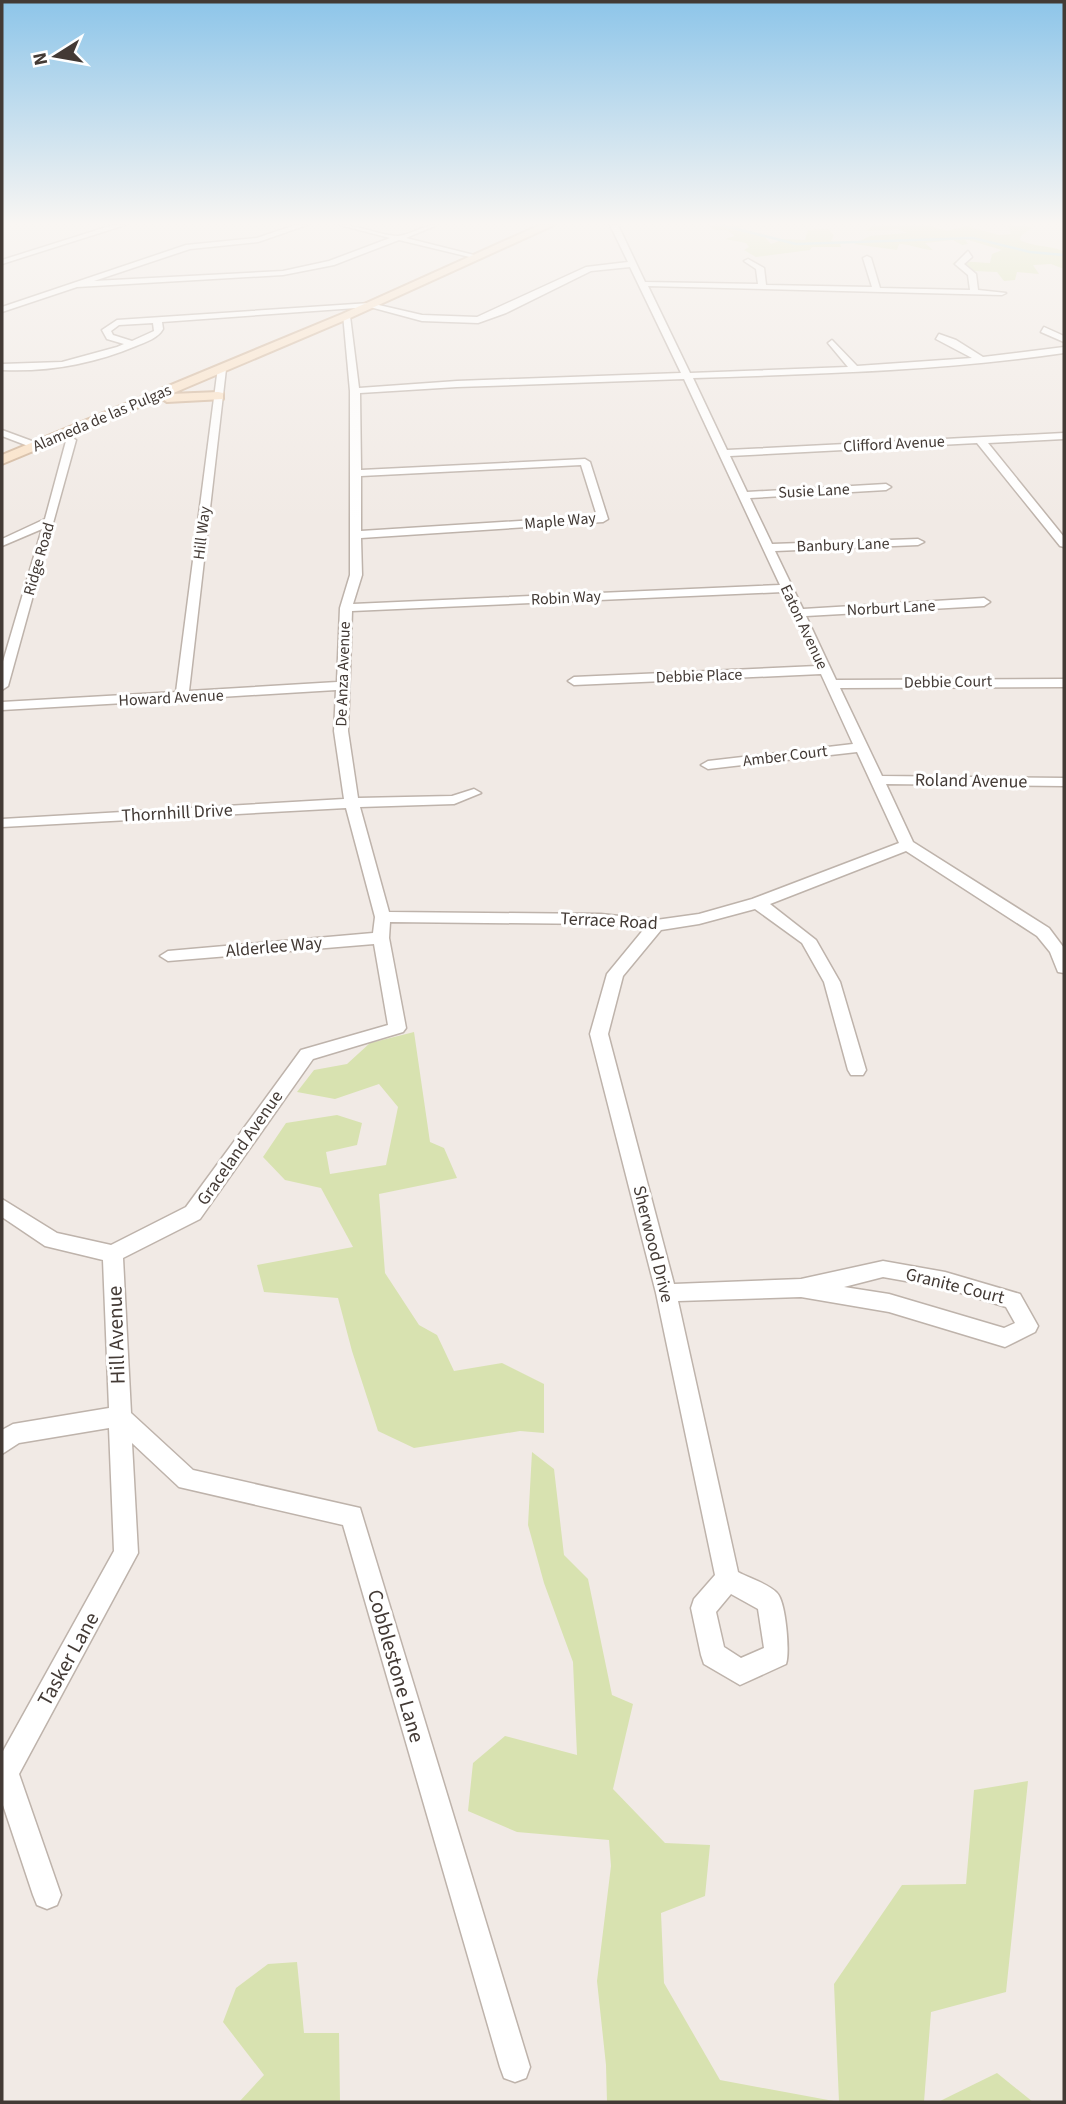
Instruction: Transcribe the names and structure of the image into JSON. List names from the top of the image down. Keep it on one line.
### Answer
{"streets":{"main road":["Alameda de las Pulgas"],"street":["Clifford Avenue","Susie Lane","Maple Way","Hill Way","Banbury Lane","Ridge Road","Robin Way","Norburt Lane","Eaton Avenue","De Anza Avenue","Debbie Place","Debbie Court","Howard Avenue","Amber Court","Roland Avenue","Thornhill Drive","Terrace Road","Alderlee Way","Graceland Avenue","Sherwood Drive","Granite Court","Hill Avenue","Tasker Lane","Cobblestone Lane"]},"crossings":[["Alameda de las Pulgas","Hill Way"],["Alameda de las Pulgas","Ridge Road"],["Clifford Avenue","Eaton Avenue"],["Susie Lane","Eaton Avenue"],["Maple Way","De Anza Avenue"],["Hill Way","Howard Avenue"],["Banbury Lane","Eaton Avenue"],["Robin Way","Eaton Avenue"],["Robin Way","De Anza Avenue"],["Norburt Lane","Eaton Avenue"],["Eaton Avenue","Debbie Place"],["Eaton Avenue","Debbie Court"],["Eaton Avenue","Amber Court"],["Eaton Avenue","Roland Avenue"],["Eaton Avenue","Terrace Road"],["De Anza Avenue","Howard Avenue"],["De Anza Avenue","Thornhill Drive"],["De Anza Avenue","Terrace Road"],["De Anza Avenue","Alderlee Way"],["De Anza Avenue","Graceland Avenue"],["Terrace Road","Sherwood Drive"],["Graceland Avenue","Hill Avenue"],["Sherwood Drive","Granite Court"],["Hill Avenue","Tasker Lane"],["Hill Avenue","Cobblestone Lane"],["Tasker Lane","Cobblestone Lane"]],"north":"left"}
